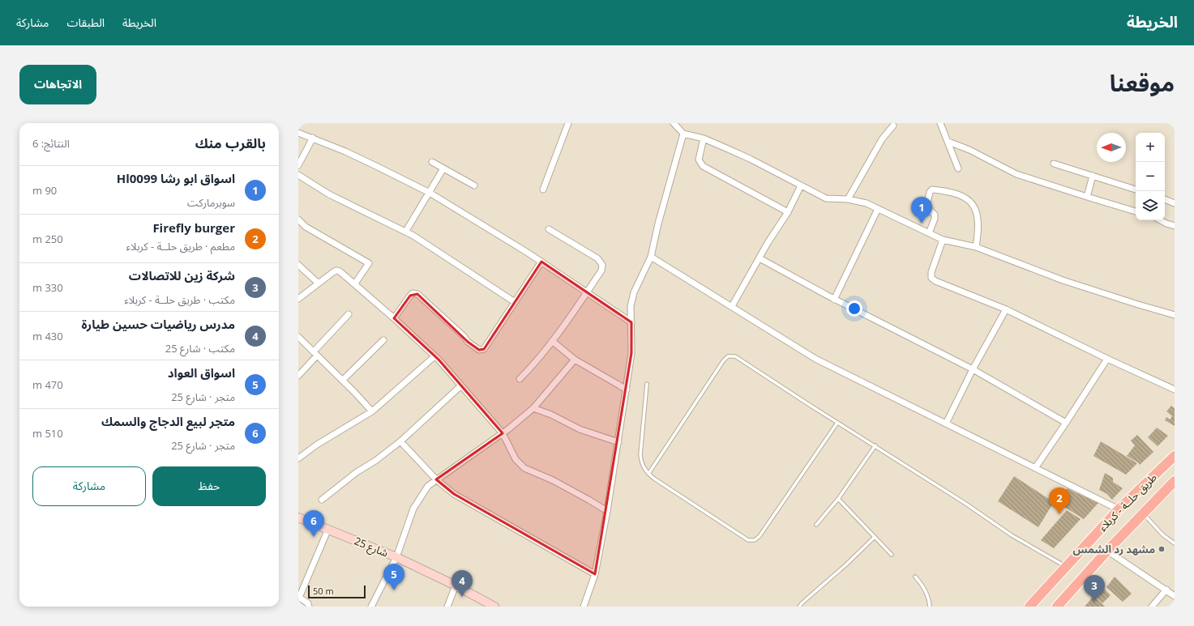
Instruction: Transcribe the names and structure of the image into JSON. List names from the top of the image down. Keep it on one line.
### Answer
{"streets":{"main road":["طريق حلــة - كربلاء"],"street":["شارع 25"]},"places":["مشهد رد الشمس"],"scale_bar":"50 m","north":"left","page":{"header":"الخريطة","nav":["الخريطة","الطبقات","مشاركة"],"title":"موقعنا","buttons":["الاتجاهات",["حفظ","مشاركة"]],"heading":["بالقرب منك","النتائج: 6"],"map_buttons":["+","−"],"list":[{"mark":"1","name":"اسواق ابو رشا Hl0099","note":"سوبرماركت","value":"90 m"},{"mark":"2","name":"Firefly burger","note":"مطعم · طريق حلــة - كربلاء","value":"250 m"},{"mark":"3","name":"شركة زين للاتصالات","note":"مكتب · طريق حلــة - كربلاء","value":"330 m"},{"mark":"4","name":"مدرس رياضيات حسين طيارة","note":"مكتب · شارع 25","value":"430 m"},{"mark":"5","name":"اسواق العواد","note":"متجر · شارع 25","value":"470 m"},{"mark":"6","name":"متجر لبيع الدجاج والسمك","note":"متجر · شارع 25","value":"510 m"}],"pins":["1","2","6","5","4","3"],"scale":"50 m"}}
